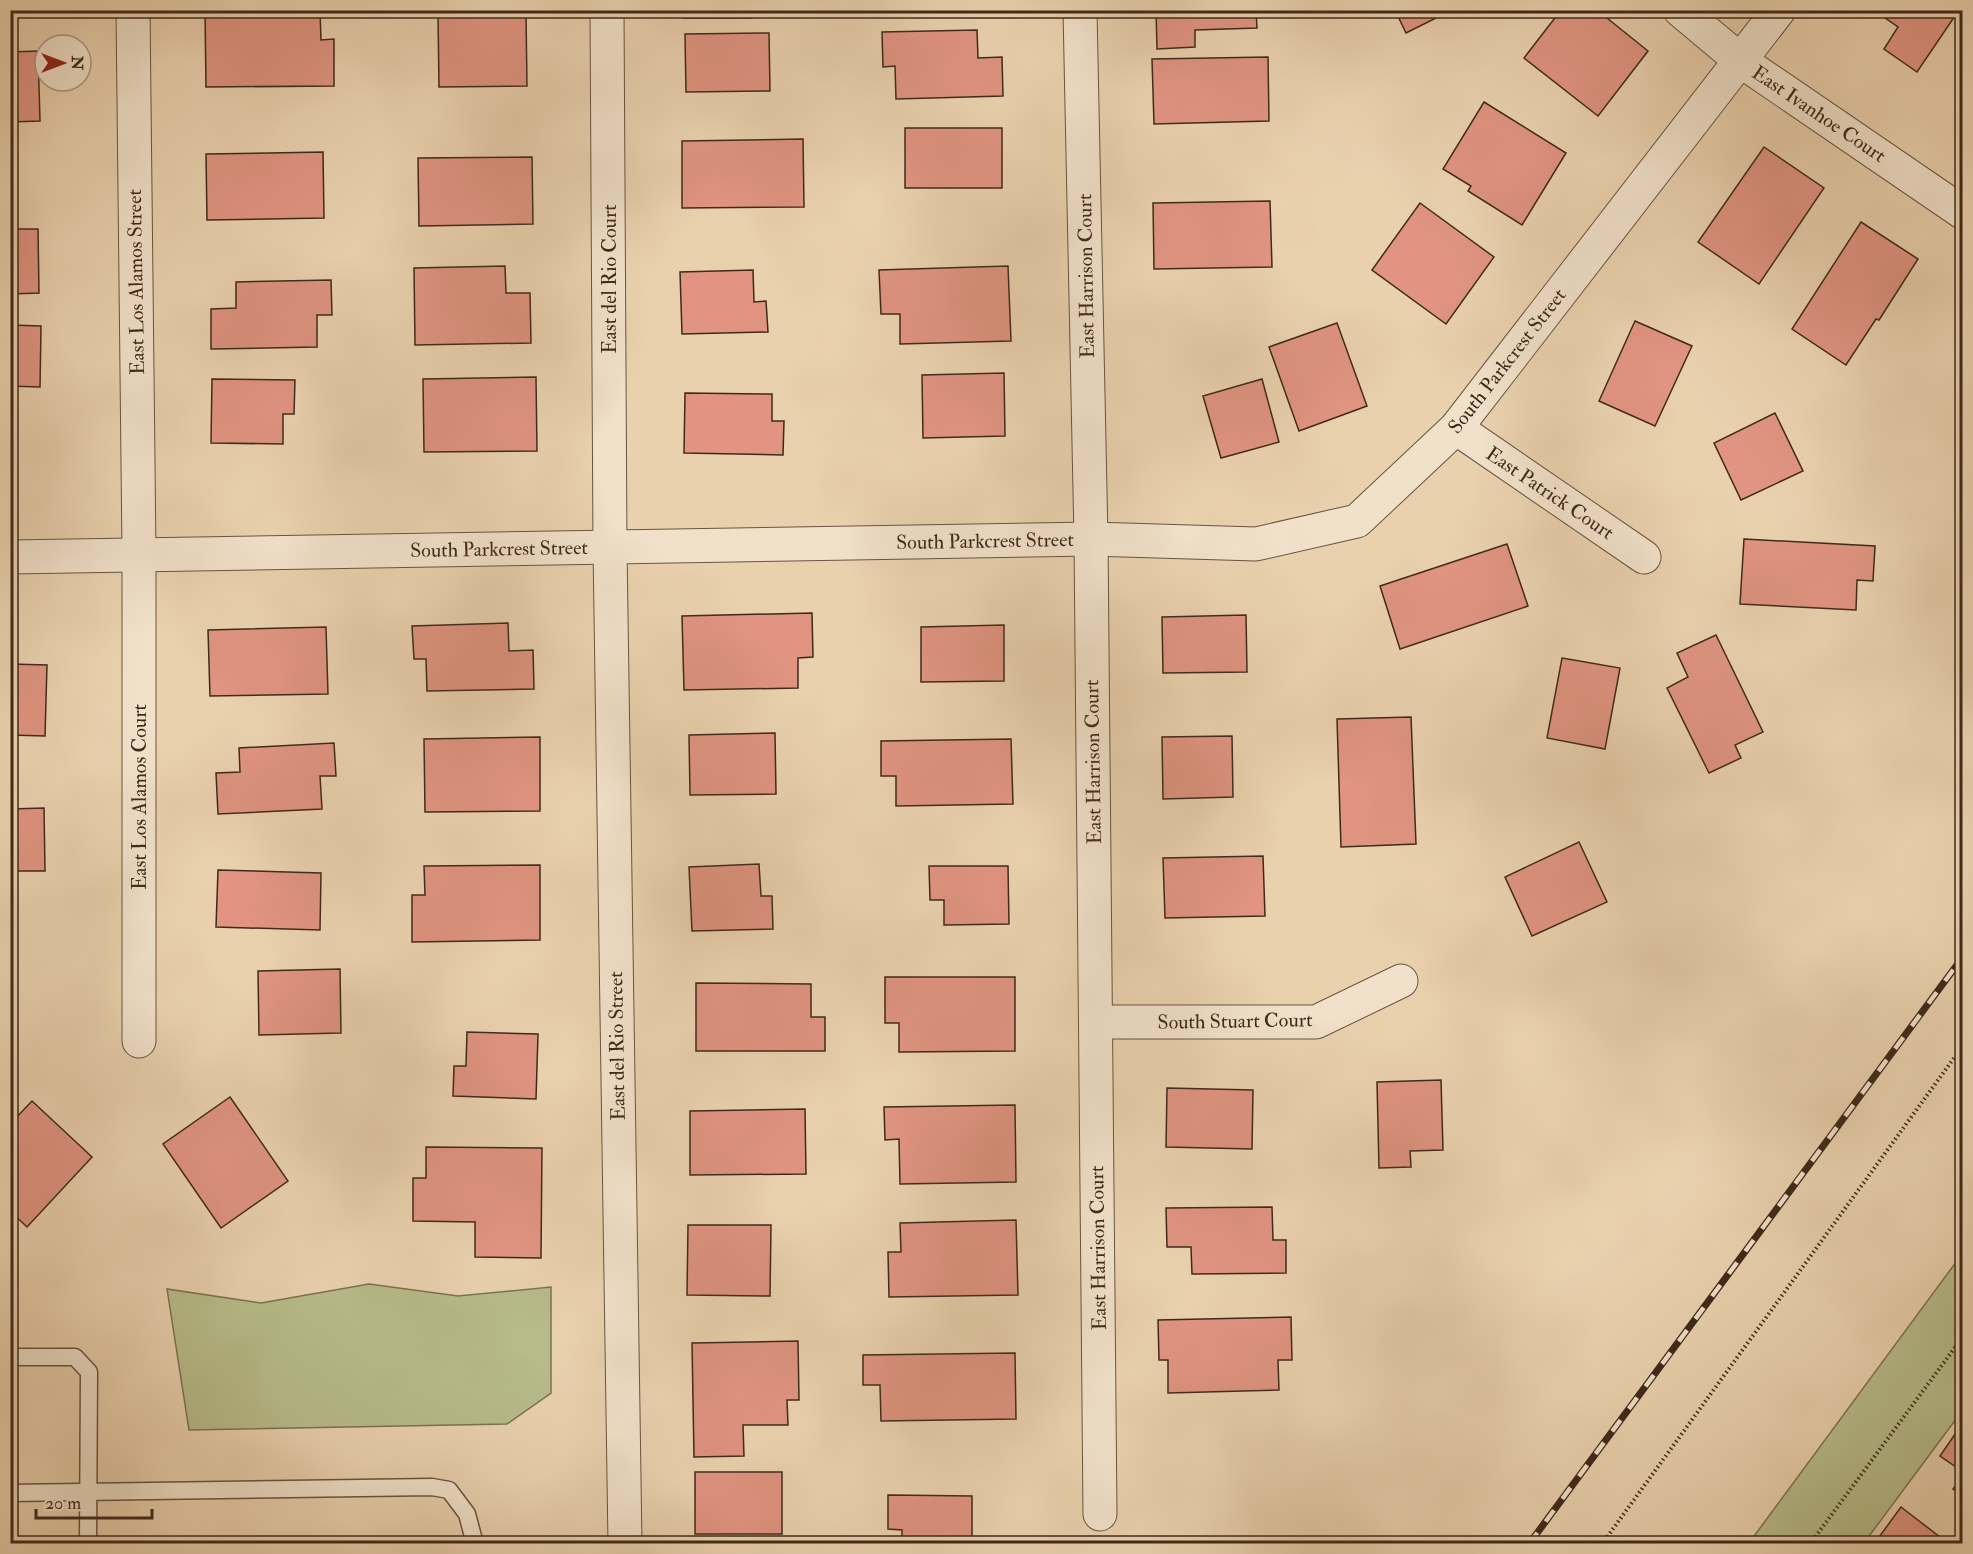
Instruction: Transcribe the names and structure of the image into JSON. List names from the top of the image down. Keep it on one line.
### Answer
{"streets":{"street":["East Ivanhoe Court","East Harrison Court","East del Rio Court","East Los Alamos Street","South Parkcrest Street","East Patrick Court","East Los Alamos Court","South Stuart Court","East del Rio Street"]},"crossings":[["East Ivanhoe Court","South Parkcrest Street"],["East Harrison Court","South Parkcrest Street"],["East Harrison Court","South Stuart Court"],["East del Rio Court","South Parkcrest Street"],["East del Rio Court","East del Rio Street"],["East Los Alamos Street","South Parkcrest Street"],["East Los Alamos Street","East Los Alamos Court"],["South Parkcrest Street","East Patrick Court"],["South Parkcrest Street","East Los Alamos Court"],["South Parkcrest Street","East del Rio Street"]],"scale_bar":"20 m","north":"right"}
